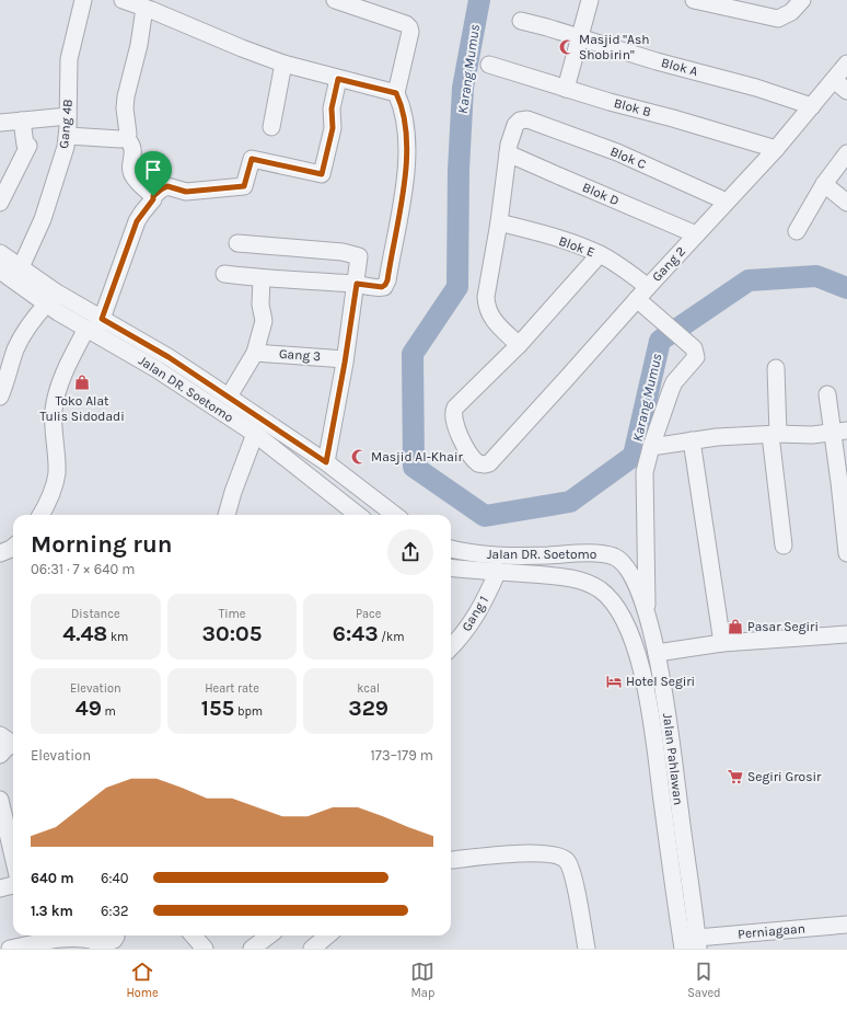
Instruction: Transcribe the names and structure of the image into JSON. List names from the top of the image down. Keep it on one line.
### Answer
{"streets":{"street":["Blok A","Blok B","Gang 4B","Blok C","Blok D","Blok E","Gang 2","Gang 3","Jalan DR. Soetomo","Gang 1","Jalan Pahlawan","Perniagaan"]},"crossings":[["Blok A","Gang 2"],["Blok B","Gang 2"],["Gang 4B","Jalan DR. Soetomo"],["Blok C","Blok D"],["Blok C","Gang 2"],["Blok D","Gang 2"],["Blok E","Gang 2"],["Jalan DR. Soetomo","Gang 1"],["Jalan DR. Soetomo","Jalan Pahlawan"],["Jalan Pahlawan","Perniagaan"]],"water":["Karang Mumus"],"places":{"mosque":["Masjid \"Ash Shobirin\"","Masjid Al-Khair"],"shop":["Toko Alat Tulis Sidodadi","Pasar Segiri"],"hotel":["Hotel Segiri"],"supermarket":["Segiri Grosir"]},"page":{"heading":["Morning run","06:31 · 7 × 640 m"],"stats":[["Distance","4.48 km"],["Time","30:05"],["Pace","6:43 /km"],["Elevation","49 m"],["Heart rate","155 bpm"],["kcal","329"]],"chart":["Elevation","173–179 m"],"list":[{"name":"640 m","note":"6:40"},{"name":"1.3 km","note":"6:32"}],"tabs":["Home","Map","Saved"]}}
